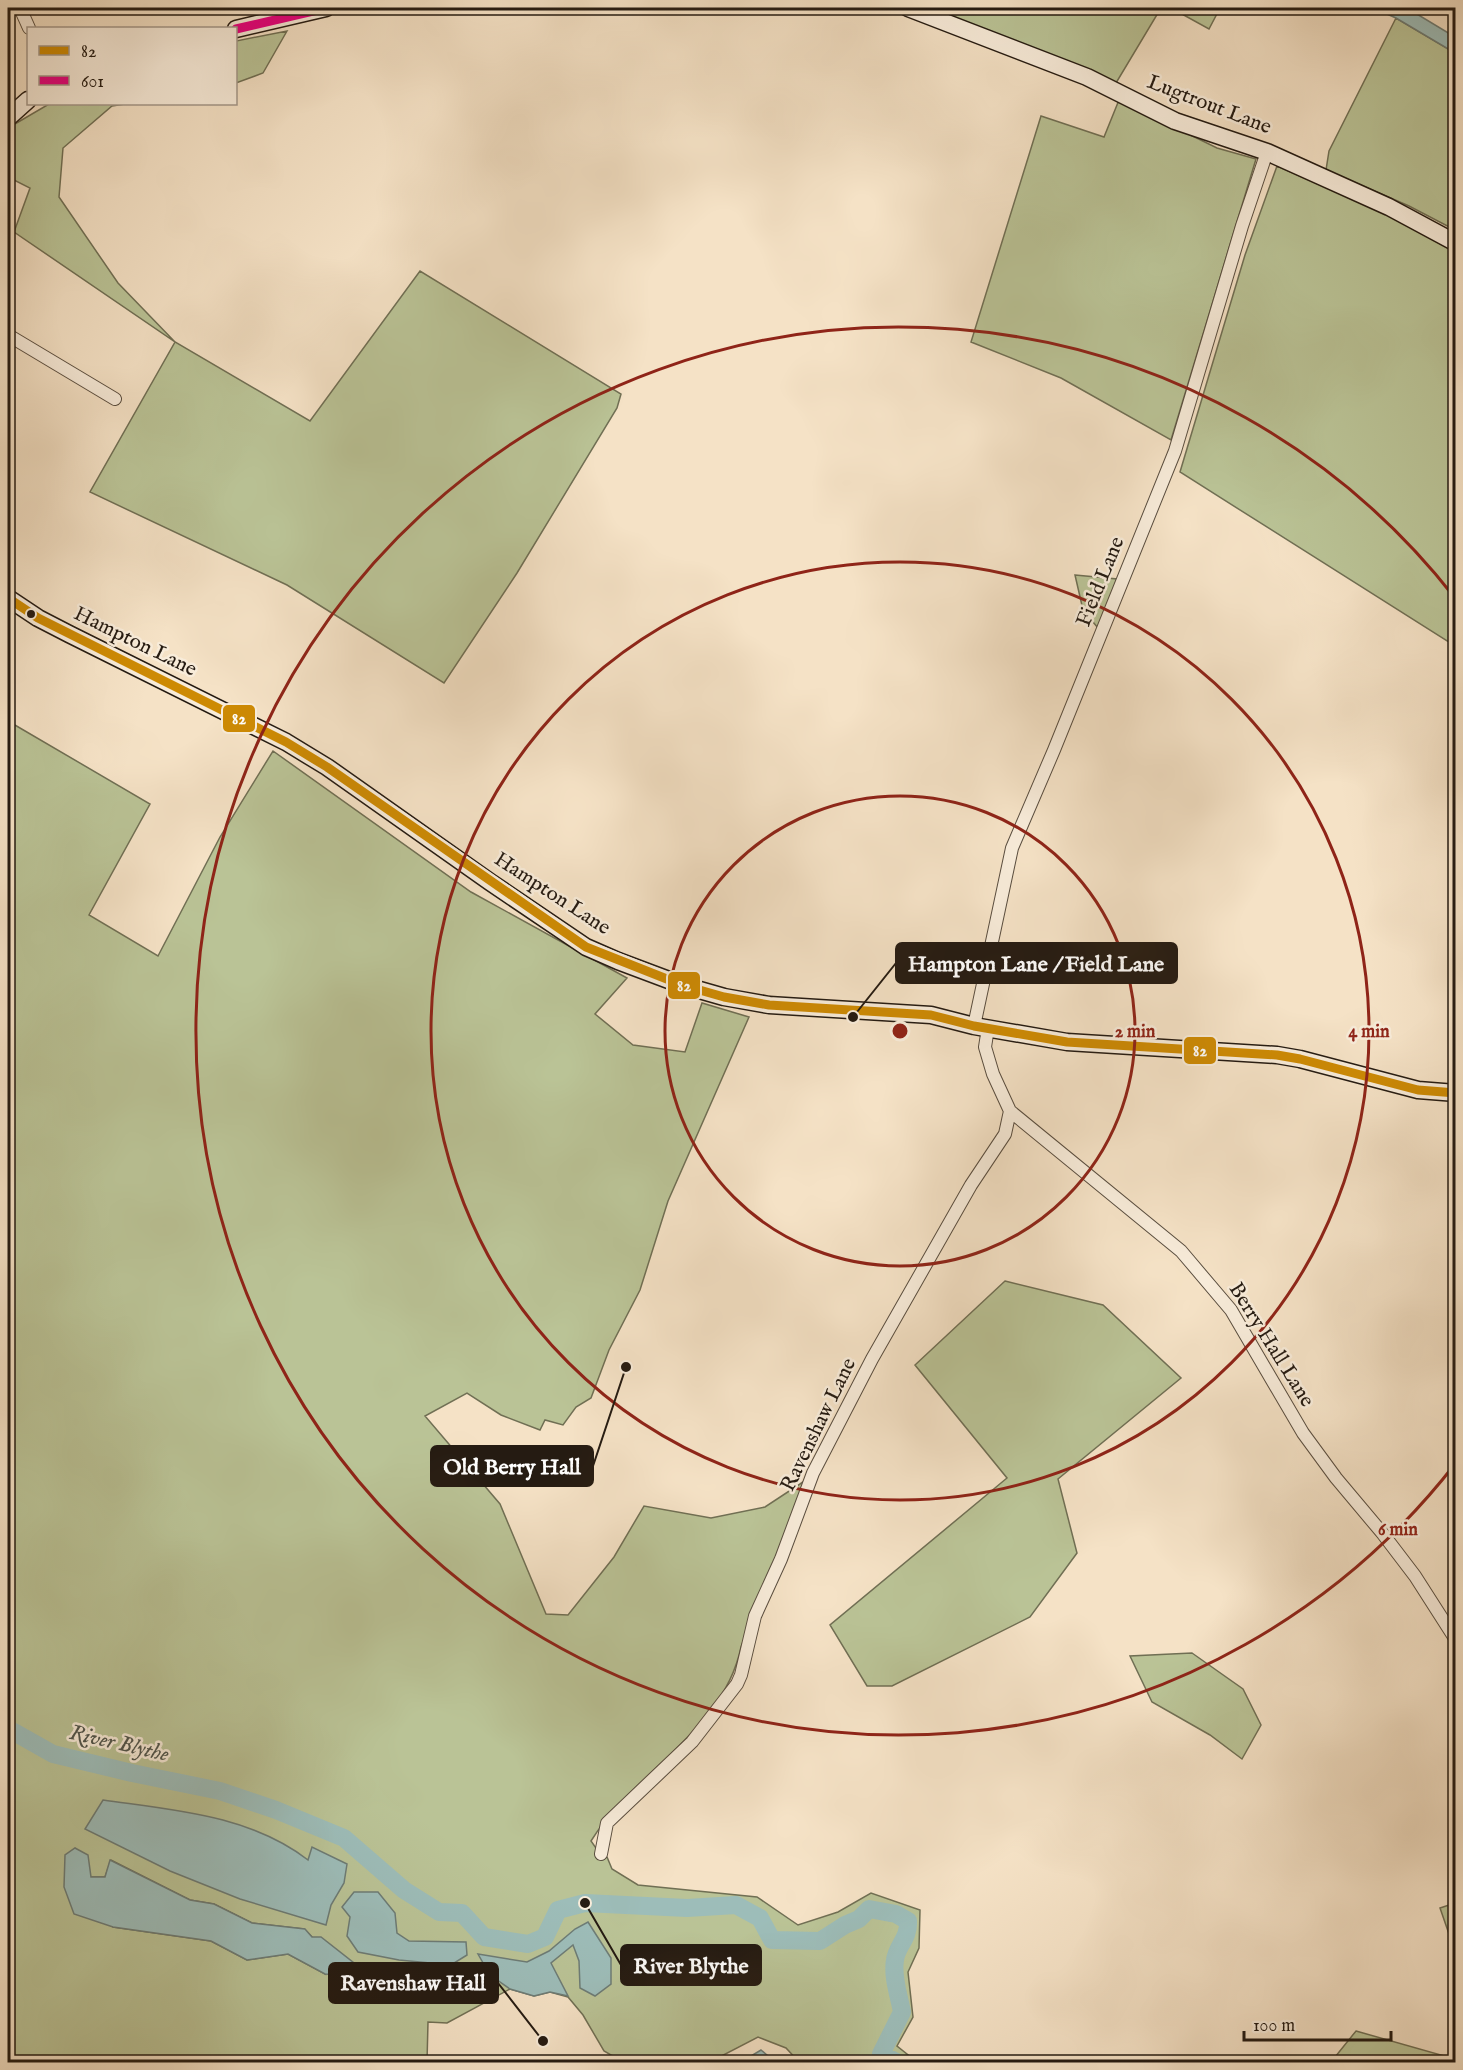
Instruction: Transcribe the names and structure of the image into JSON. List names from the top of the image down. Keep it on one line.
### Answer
{"streets":{"main road":["Lugtrout Lane","Hampton Lane"],"street":["Field Lane","Berry Hall Lane","Ravenshaw Lane"]},"crossings":[["Lugtrout Lane","Field Lane"],["Field Lane","Hampton Lane"],["Berry Hall Lane","Ravenshaw Lane"]],"water":["River Blythe"],"places":["Hampton Lane / Field Lane","Old Berry Hall","River Blythe","Ravenshaw Hall"],"lines":["transit line 601","transit line 82"],"legend":["82","601"],"scale_bar":"100 m","rings":["2 min","4 min","6 min"]}
